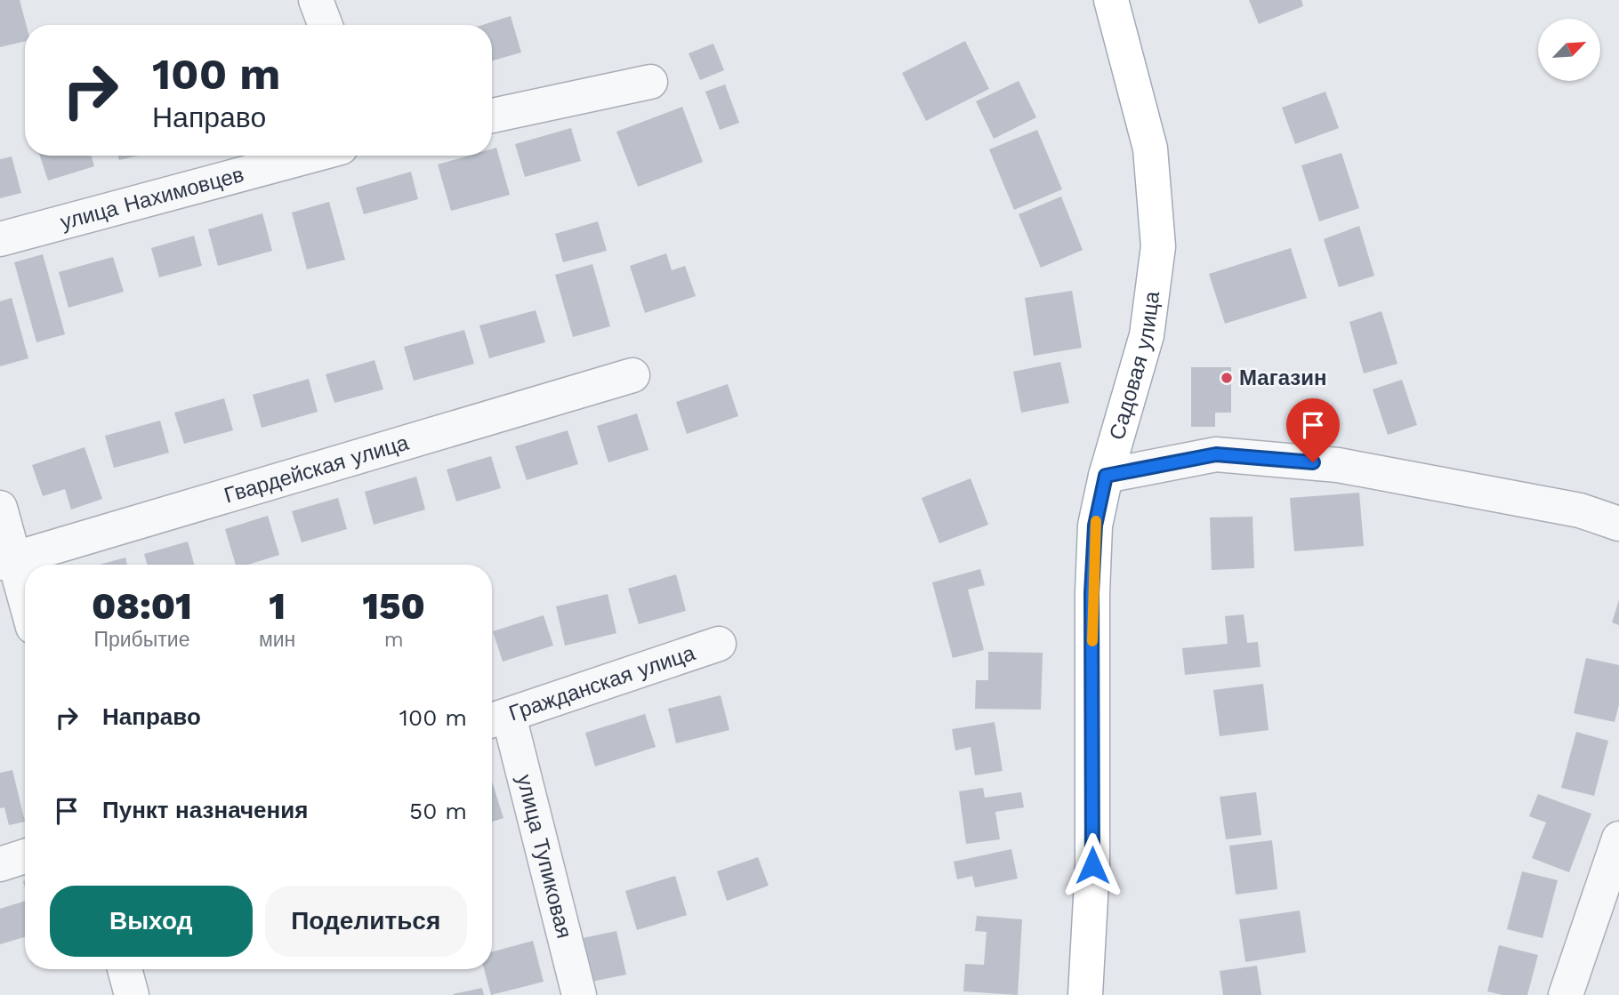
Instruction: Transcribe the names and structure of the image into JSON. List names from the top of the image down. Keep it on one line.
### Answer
{"streets":{"main road":["Садовая улица"],"street":["улица Нахимовцев","Гвардейская улица","Гражданская улица","улица Тупиковая"]},"crossings":[["Гражданская улица","улица Тупиковая"]],"places":["Магазин"],"north":"top right","page":{"turn":["100 m","Направо"],"eta":["08:01","Прибытие","1","мин","150","m"],"list":[{"name":"Направо","value":"100 m"},{"name":"Пункт назначения","value":"50 m"}],"buttons":["Выход","Поделиться"]}}
